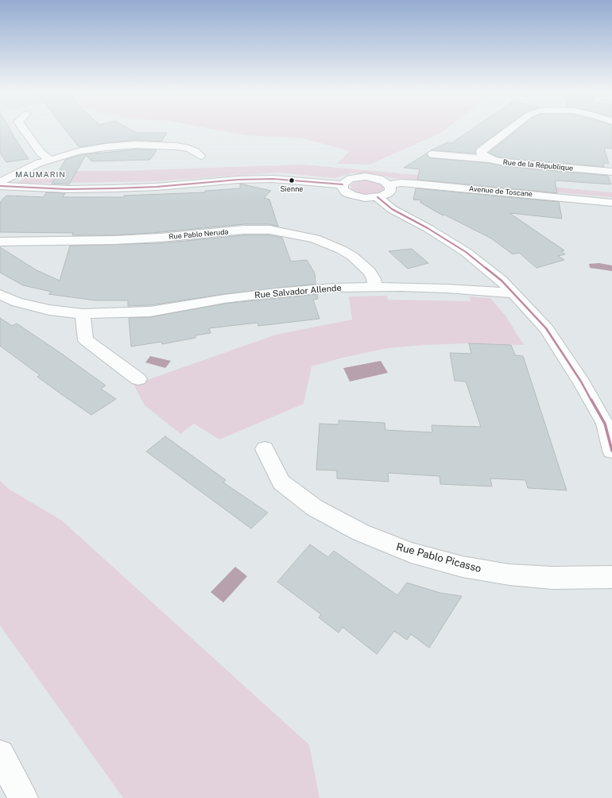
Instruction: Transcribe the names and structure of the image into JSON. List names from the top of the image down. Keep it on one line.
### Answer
{"streets":{"street":["Rue de la République","Avenue de Toscane","Rue Pablo Neruda","Rue Salvador Allende","Rue Pablo Picasso"]},"crossings":[["Rue Pablo Neruda","Rue Salvador Allende"]],"districts":["MAUMARIN"],"places":["Sienne"]}
